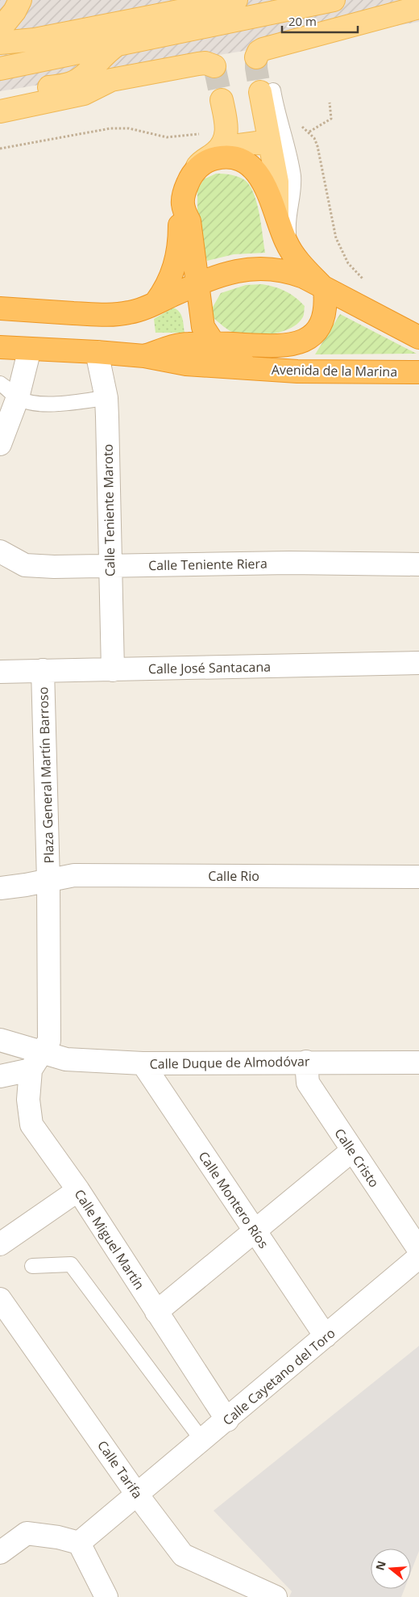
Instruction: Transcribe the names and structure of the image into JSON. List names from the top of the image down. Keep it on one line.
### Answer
{"streets":{"highway":["Avenida de la Marina"],"street":["Calle Teniente Maroto","Calle Teniente Riera","Calle José Santacana","Plaza General Martín Barroso","Calle Rio","Calle Duque de Almodóvar","Calle Cristo","Calle Montero Ríos","Calle Miguel Martín","Calle Cayetano del Toro","Calle Tarifa"]},"crossings":[["Avenida de la Marina","Calle Teniente Maroto"],["Calle Teniente Maroto","Calle Teniente Riera"],["Calle Teniente Maroto","Calle José Santacana"],["Calle José Santacana","Plaza General Martín Barroso"],["Plaza General Martín Barroso","Calle Rio"],["Plaza General Martín Barroso","Calle Duque de Almodóvar"],["Plaza General Martín Barroso","Calle Miguel Martín"],["Calle Duque de Almodóvar","Calle Cristo"],["Calle Duque de Almodóvar","Calle Montero Ríos"],["Calle Duque de Almodóvar","Calle Miguel Martín"],["Calle Montero Ríos","Calle Cayetano del Toro"],["Calle Miguel Martín","Calle Cayetano del Toro"],["Calle Cayetano del Toro","Calle Tarifa"]],"scale_bar":"20 m","north":"left"}
